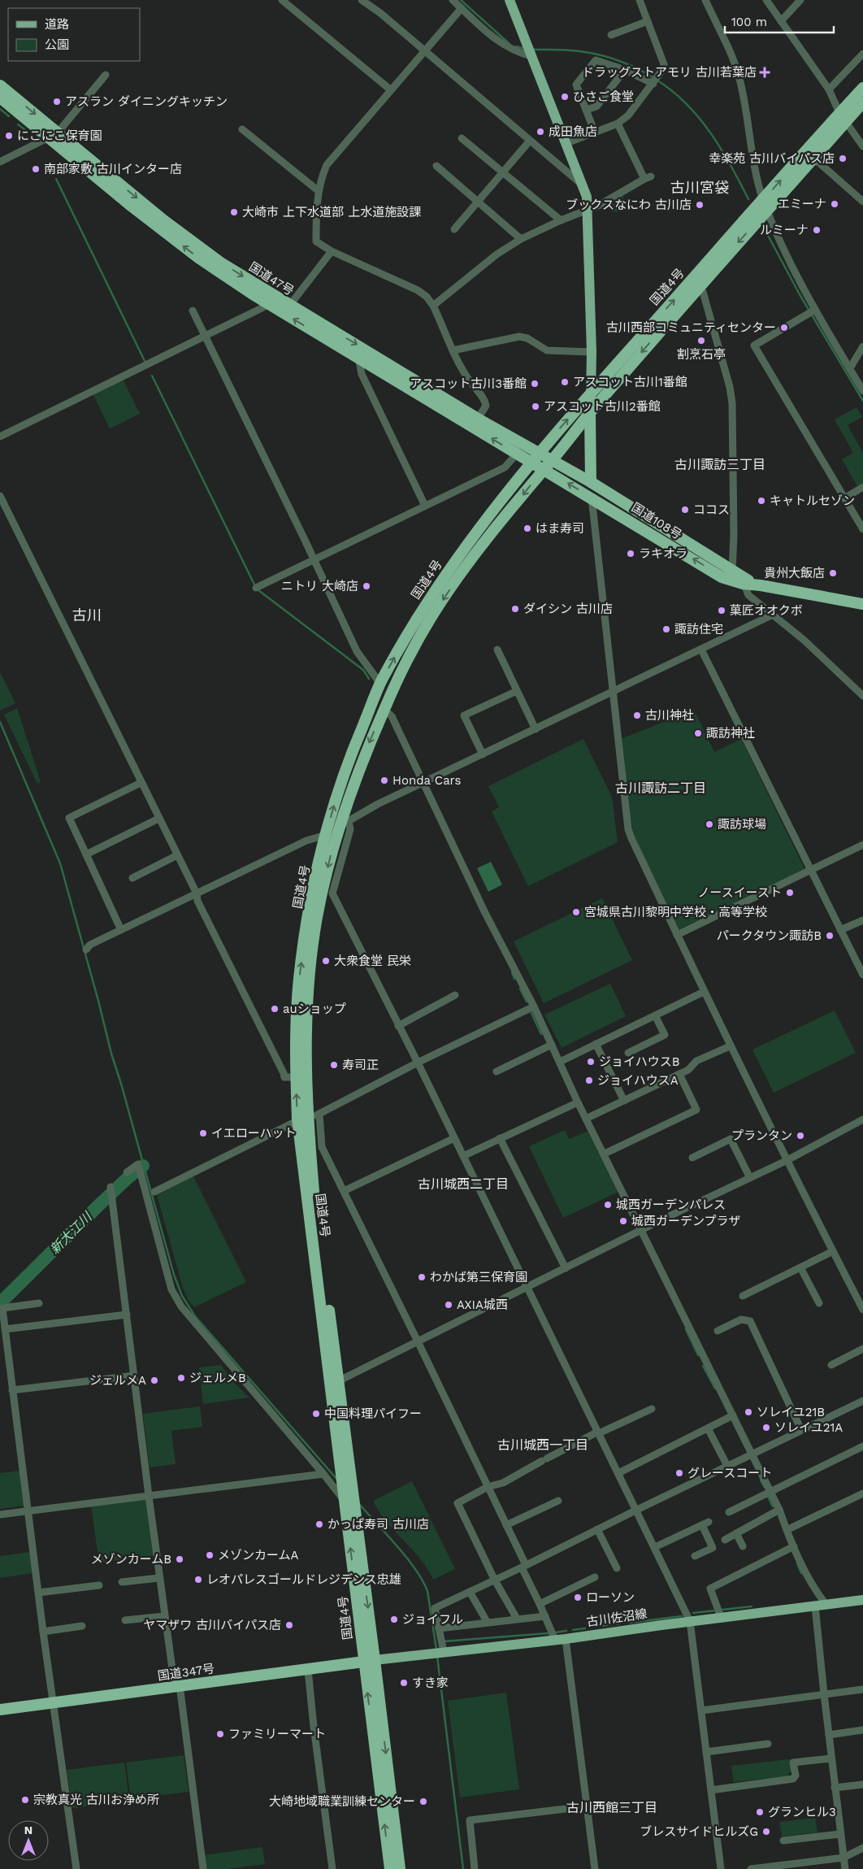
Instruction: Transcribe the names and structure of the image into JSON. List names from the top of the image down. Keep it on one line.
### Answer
{"streets":{"highway":["国道47号","国道4号","国道108号","国道347号"],"main road":["古川佐沼線"]},"crossings":[["国道47号","国道4号"],["国道47号","国道108号"],["国道4号","国道108号"],["国道4号","古川佐沼線"],["国道4号","国道347号"],["古川佐沼線","国道347号"]],"districts":["古川宮袋","古川諏訪三丁目","古川","古川諏訪二丁目","古川城西二丁目","古川城西一丁目","古川西館三丁目"],"water":["新大江川"],"places":{"health":["ドラッグストアモリ 古川若葉店"],"other":["ひさご食堂","アスラン ダイニングキッチン","成田魚店","にこにこ保育園","幸楽苑 古川バイパス店","南部家敷 古川インター店","エミーナ","ブックスなにわ 古川店","大崎市 上下水道部 上水道施設課","ルミーナ","古川西部コミュニティセンター","割烹石亭","アスコット古川1番館","アスコット古川3番館","アスコット古川2番館","キャトルセゾン","ココス","はま寿司","ラキオラ","貴州大飯店","ニトリ 大崎店","ダイシン 古川店","菓匠オオクボ","諏訪住宅","古川神社","諏訪神社","Honda Cars","諏訪球場","ノースイースト","宮城県古川黎明中学校・高等学校","パークタウン諏訪B","大衆食堂 民栄","auショップ","ジョイハウスB","寿司正","ジョイハウスA","イエローハット","プランタン","城西ガーデンパレス","城西ガーデンプラザ","わかば第三保育園","AXIA城西","ジェルメB","ジェルメA","ソレイユ21B","中国料理パイフー","ソレイユ21A","グレースコート","かっぱ寿司 古川店","メゾンカームA","メゾンカームB","レオパレスゴールドレジデンス忠雄","ローソン","ジョイフル","ヤマザワ 古川バイパス店","すき家","ファミリーマート","宗教真光 古川お浄め所","大崎地域職業訓練センター","グランヒル3","ブレスサイドヒルズG"]},"legend":["道路","公園"],"scale_bar":"100 m","north":"top"}
